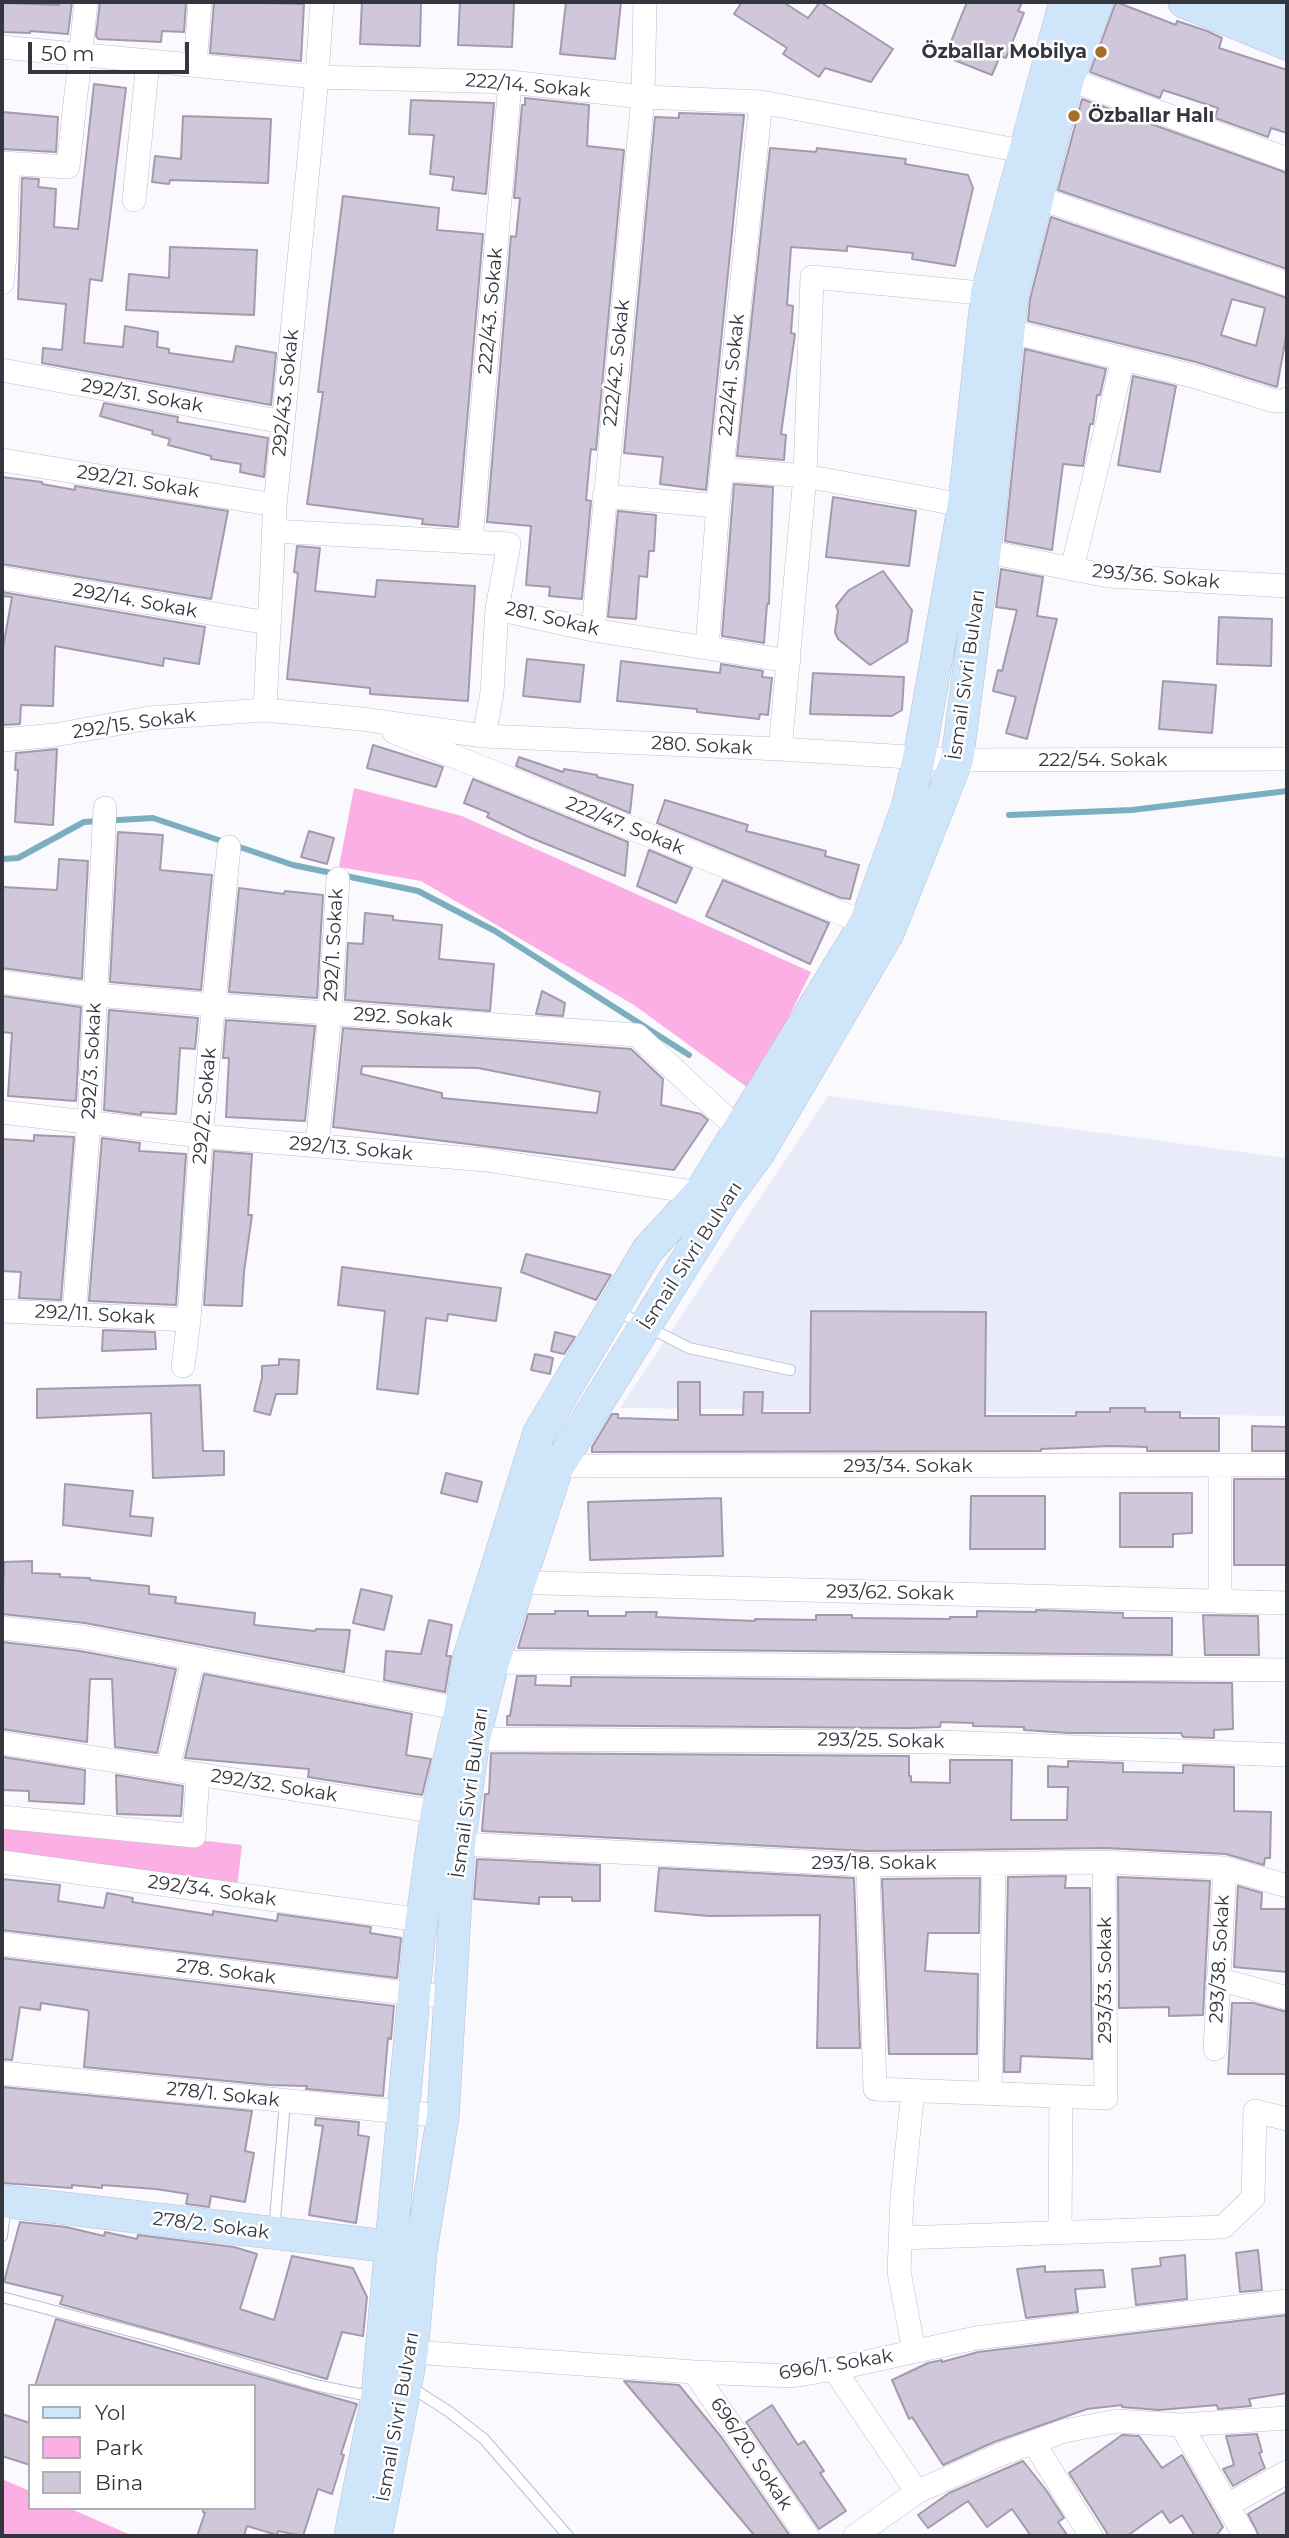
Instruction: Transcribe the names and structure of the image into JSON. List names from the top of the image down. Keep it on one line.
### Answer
{"streets":{"main road":["İsmail Sivri Bulvarı","278/2. Sokak"],"street":["222/14. Sokak","222/43. Sokak","222/42. Sokak","222/41. Sokak","292/43. Sokak","292/31. Sokak","292/21. Sokak","293/36. Sokak","292/14. Sokak","281. Sokak","292/15. Sokak","280. Sokak","222/54. Sokak","222/47. Sokak","292/1. Sokak","292. Sokak","292/3. Sokak","292/2. Sokak","292/13. Sokak","292/11. Sokak","293/34. Sokak","293/62. Sokak","293/25. Sokak","292/32. Sokak","293/18. Sokak","292/34. Sokak","293/38. Sokak","278. Sokak","293/33. Sokak","278/1. Sokak","696/1. Sokak","696/20. Sokak"]},"crossings":[["222/14. Sokak","222/43. Sokak"],["222/14. Sokak","222/42. Sokak"],["222/14. Sokak","222/41. Sokak"],["222/14. Sokak","292/43. Sokak"],["222/14. Sokak","İsmail Sivri Bulvarı"],["222/43. Sokak","281. Sokak"],["222/42. Sokak","281. Sokak"],["222/41. Sokak","281. Sokak"],["292/43. Sokak","292/31. Sokak"],["292/43. Sokak","292/21. Sokak"],["292/43. Sokak","292/14. Sokak"],["292/43. Sokak","292/15. Sokak"],["292/43. Sokak","280. Sokak"],["İsmail Sivri Bulvarı","280. Sokak"],["İsmail Sivri Bulvarı","222/54. Sokak"],["İsmail Sivri Bulvarı","222/47. Sokak"],["İsmail Sivri Bulvarı","292. Sokak"],["İsmail Sivri Bulvarı","292/13. Sokak"],["İsmail Sivri Bulvarı","293/34. Sokak"],["İsmail Sivri Bulvarı","293/62. Sokak"],["İsmail Sivri Bulvarı","293/25. Sokak"],["İsmail Sivri Bulvarı","292/32. Sokak"],["İsmail Sivri Bulvarı","293/18. Sokak"],["İsmail Sivri Bulvarı","292/34. Sokak"],["İsmail Sivri Bulvarı","278. Sokak"],["İsmail Sivri Bulvarı","278/1. Sokak"],["İsmail Sivri Bulvarı","278/2. Sokak"],["İsmail Sivri Bulvarı","696/1. Sokak"],["292/15. Sokak","280. Sokak"],["280. Sokak","222/54. Sokak"],["280. Sokak","222/47. Sokak"],["292/1. Sokak","292. Sokak"],["292/1. Sokak","292/13. Sokak"],["292. Sokak","292/3. Sokak"],["292. Sokak","292/2. Sokak"],["292/3. Sokak","292/13. Sokak"],["292/3. Sokak","292/11. Sokak"],["292/2. Sokak","292/13. Sokak"],["292/2. Sokak","292/11. Sokak"],["293/18. Sokak","293/38. Sokak"],["293/18. Sokak","293/33. Sokak"],["696/1. Sokak","696/20. Sokak"]],"places":["Özballar Mobilya","Özballar Halı"],"legend":["Yol","Park","Bina"],"scale_bar":"50 m"}
